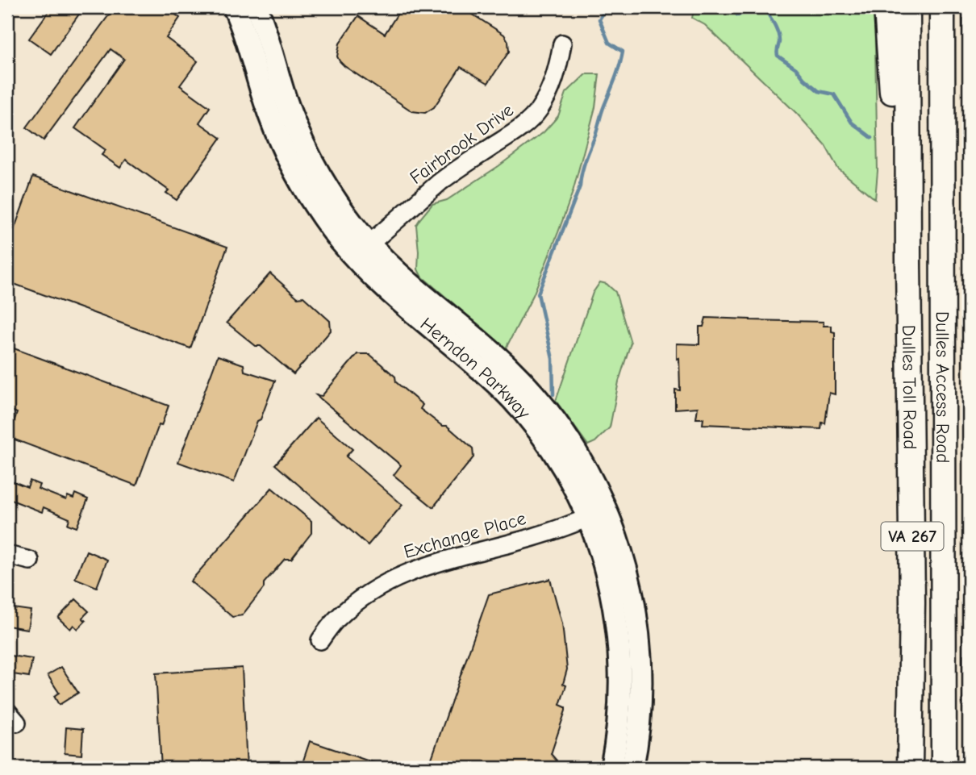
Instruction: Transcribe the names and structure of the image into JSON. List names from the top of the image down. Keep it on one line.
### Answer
{"streets":{"highway":["Dulles Toll Road","Dulles Access Road","VA 267"],"main road":["Herndon Parkway"],"street":["Fairbrook Drive","Exchange Place"]},"crossings":[["Fairbrook Drive","Herndon Parkway"],["Herndon Parkway","Exchange Place"]]}
